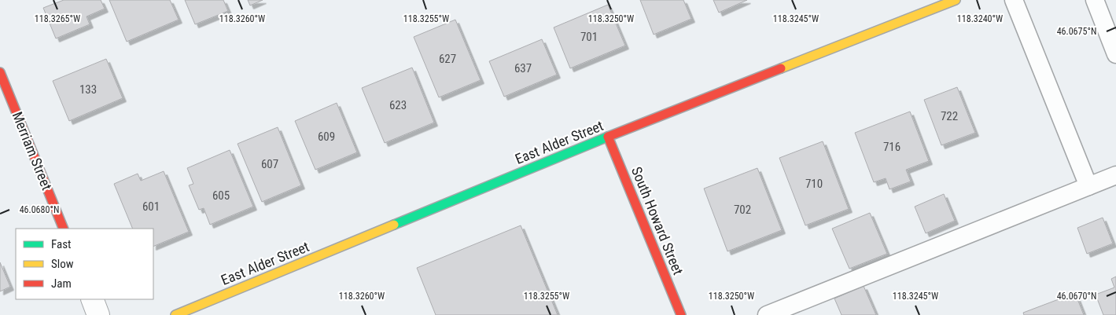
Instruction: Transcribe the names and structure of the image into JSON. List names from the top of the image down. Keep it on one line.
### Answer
{"streets":{"main road":["East Alder Street","Merriam Street","South Howard Street"]},"crossings":[["East Alder Street","South Howard Street"]],"house_numbers":["701","627","637","133","623","722","609","716","607","710","605","601","702"],"legend":["Fast","Slow","Jam"],"coordinates":["118.3265°W","118.3260°W","118.3255°W","118.3250°W","118.3245°W","118.3240°W","46.0675°N","46.0680°N","46.0670°N"]}
